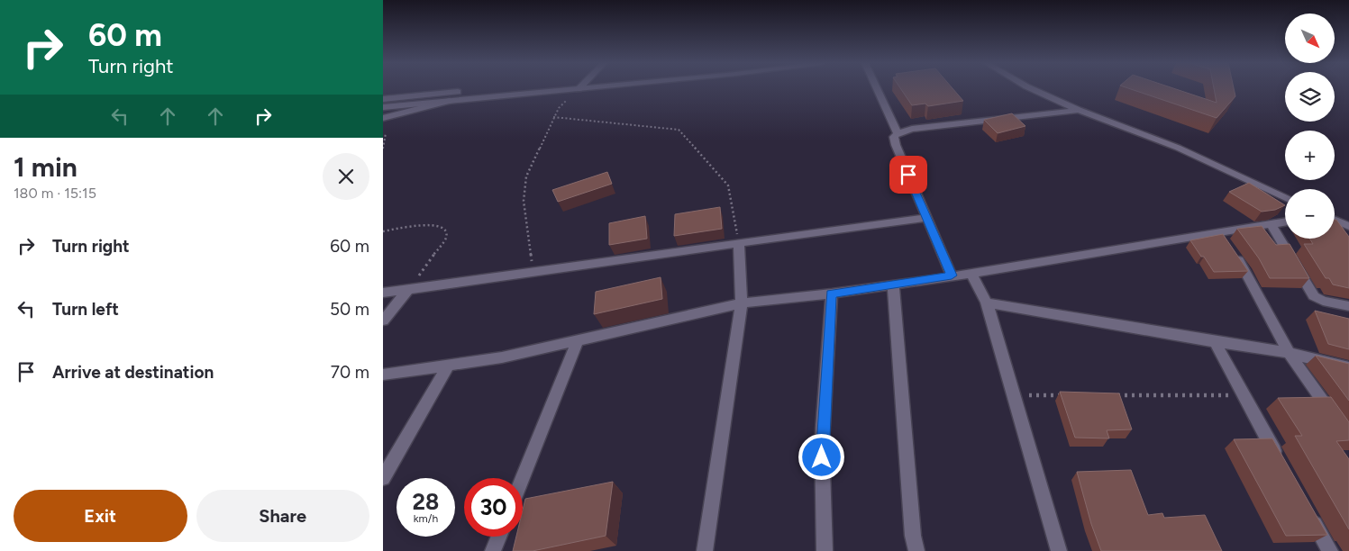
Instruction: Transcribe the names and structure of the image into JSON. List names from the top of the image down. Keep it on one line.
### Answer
{"north":"bottom right","page":{"turn":["60 m","Turn right"],"map_buttons":["+","−"],"heading":["1 min","180 m · 15:15"],"list":[{"name":"Turn right","value":"60 m"},{"name":"Turn left","value":"50 m"},{"name":"Arrive at destination","value":"70 m"}],"speed":"28 km/h","limit":"30","buttons":["Exit","Share"]}}
